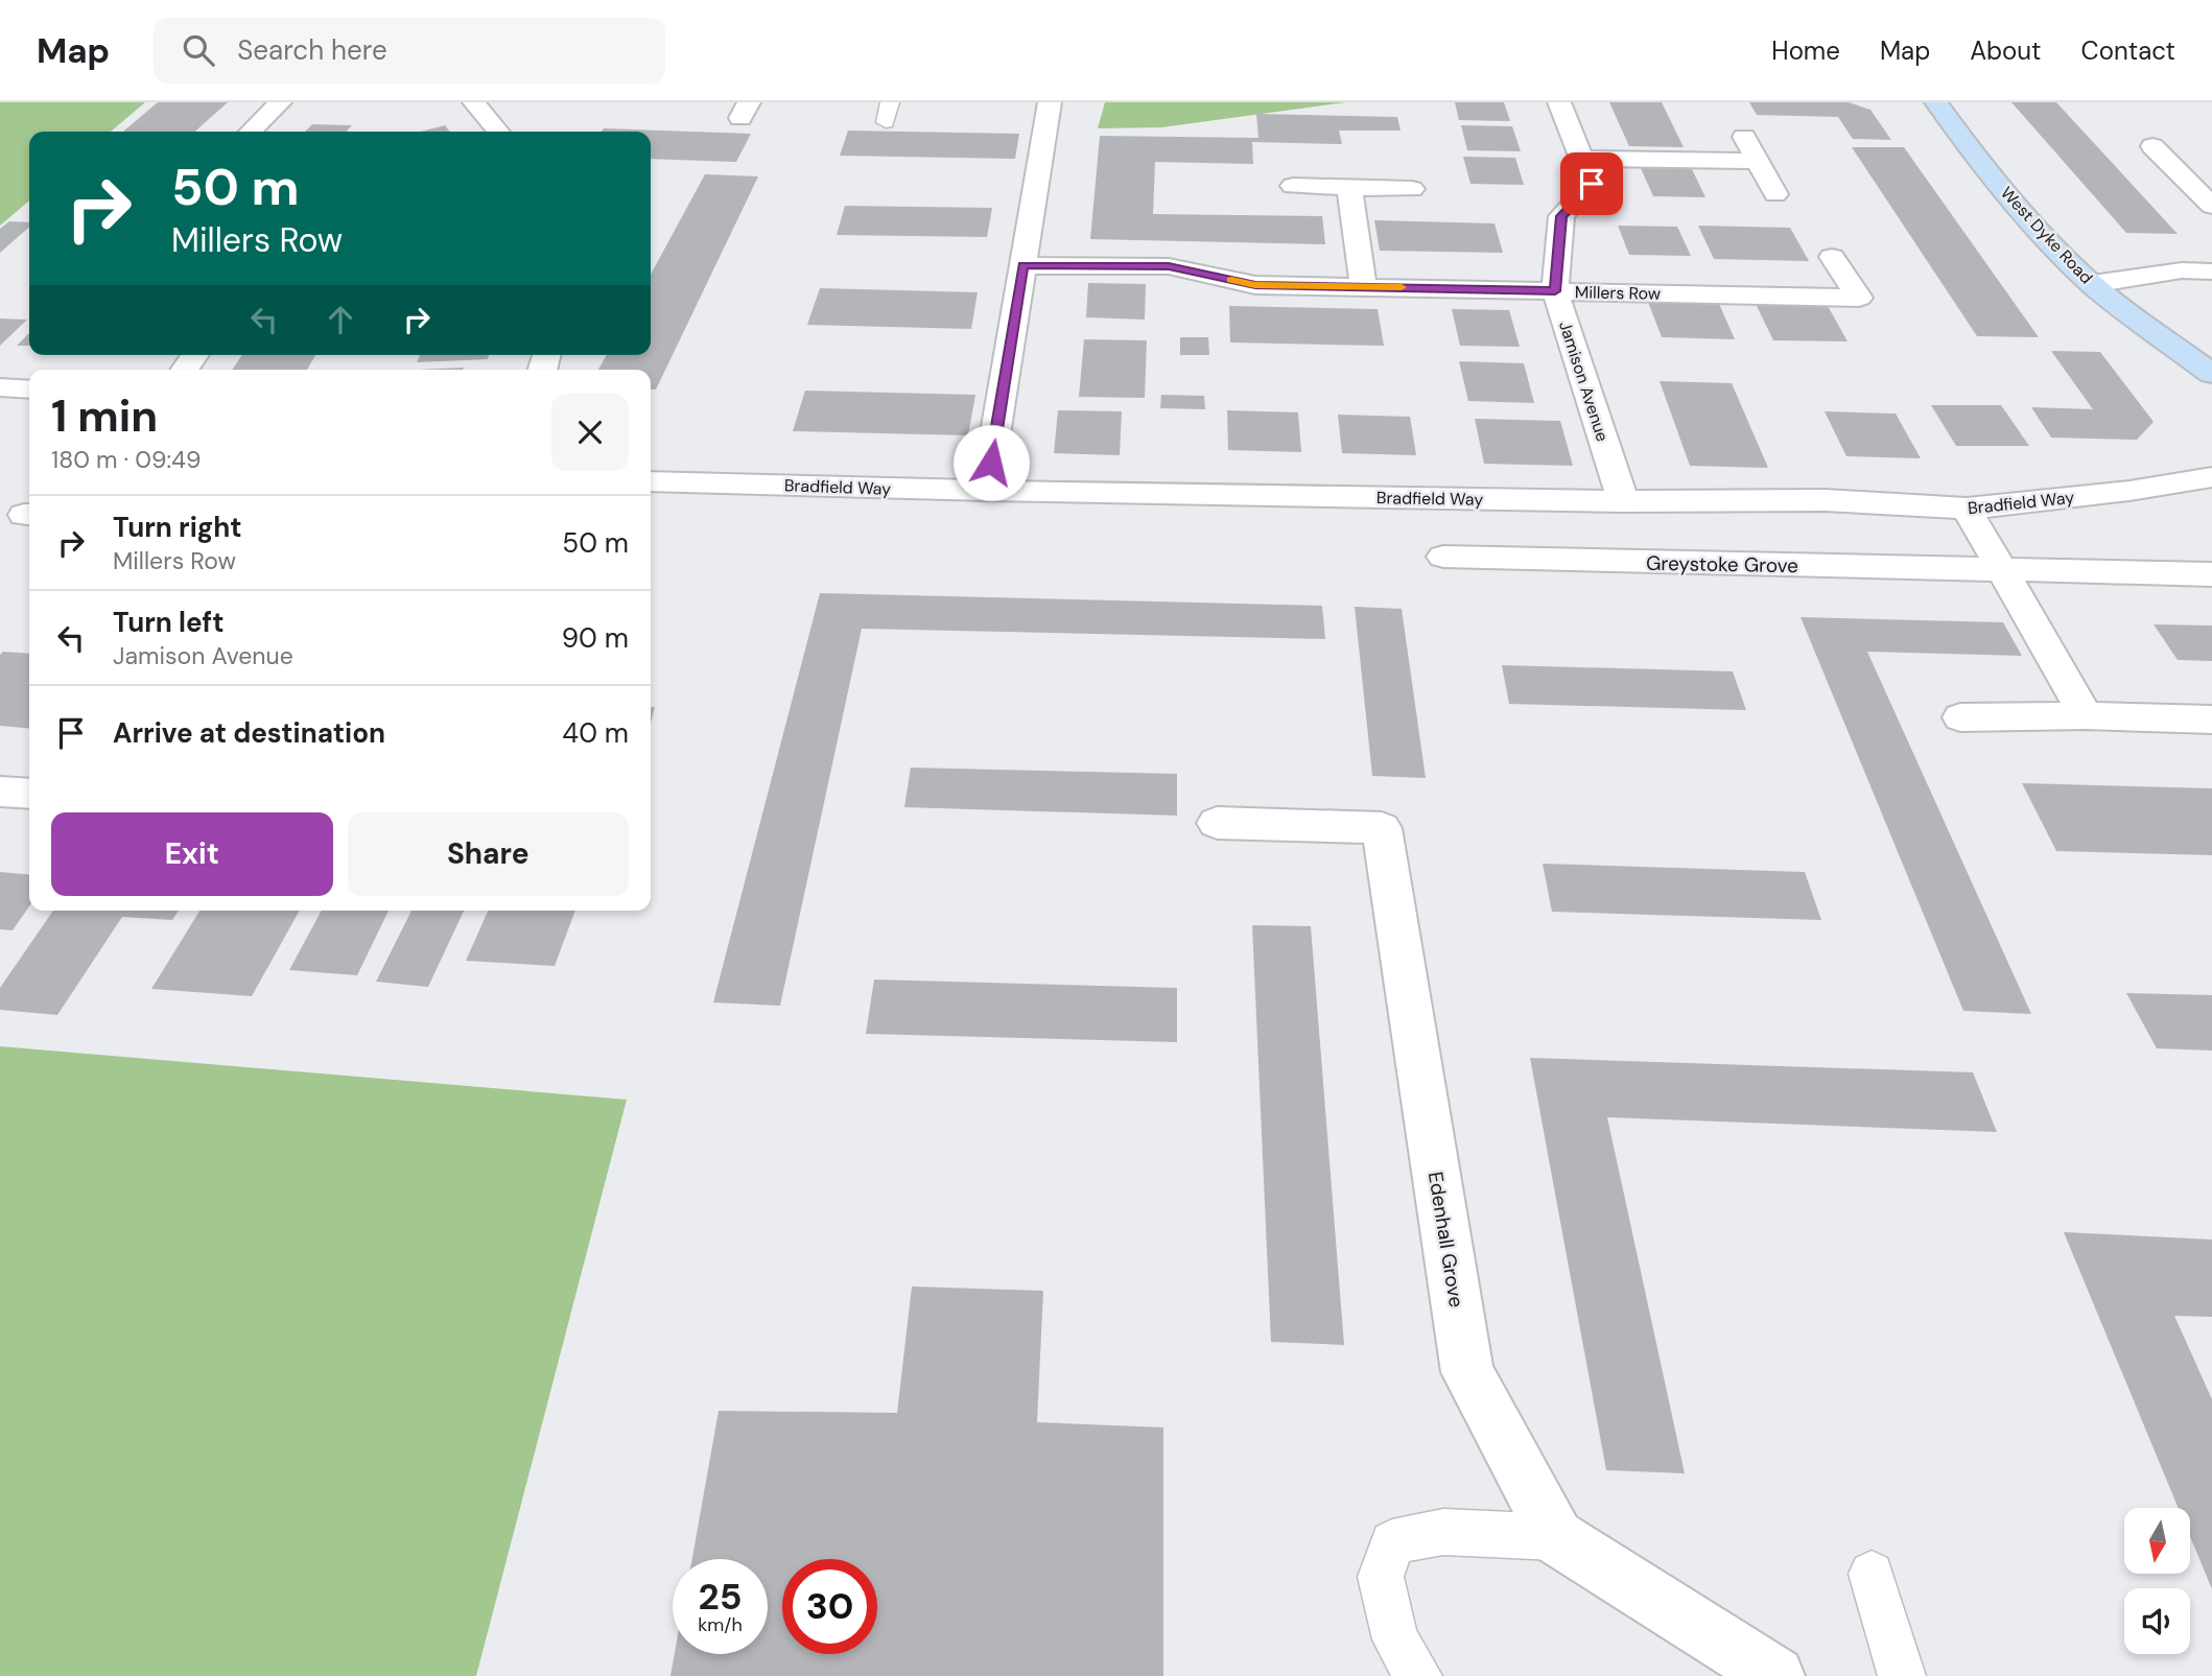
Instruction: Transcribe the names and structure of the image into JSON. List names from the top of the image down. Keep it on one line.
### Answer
{"streets":{"street":["West Dyke Road","Millers Row","Jamison Avenue","Bradfield Way","Greystoke Grove","Edenhall Grove"]},"crossings":[["Millers Row","Jamison Avenue"],["Jamison Avenue","Bradfield Way"]],"north":"bottom","page":{"header":"Map","search":"Search here","nav":["Home","Map","About","Contact"],"turn":["50 m","Millers Row"],"heading":["1 min","180 m · 09:49"],"list":[{"name":"Turn right","note":"Millers Row","value":"50 m"},{"name":"Turn left","note":"Jamison Avenue","value":"90 m"},{"name":"Arrive at destination","value":"40 m"}],"buttons":["Exit","Share"],"speed":"25 km/h","limit":"30"}}
